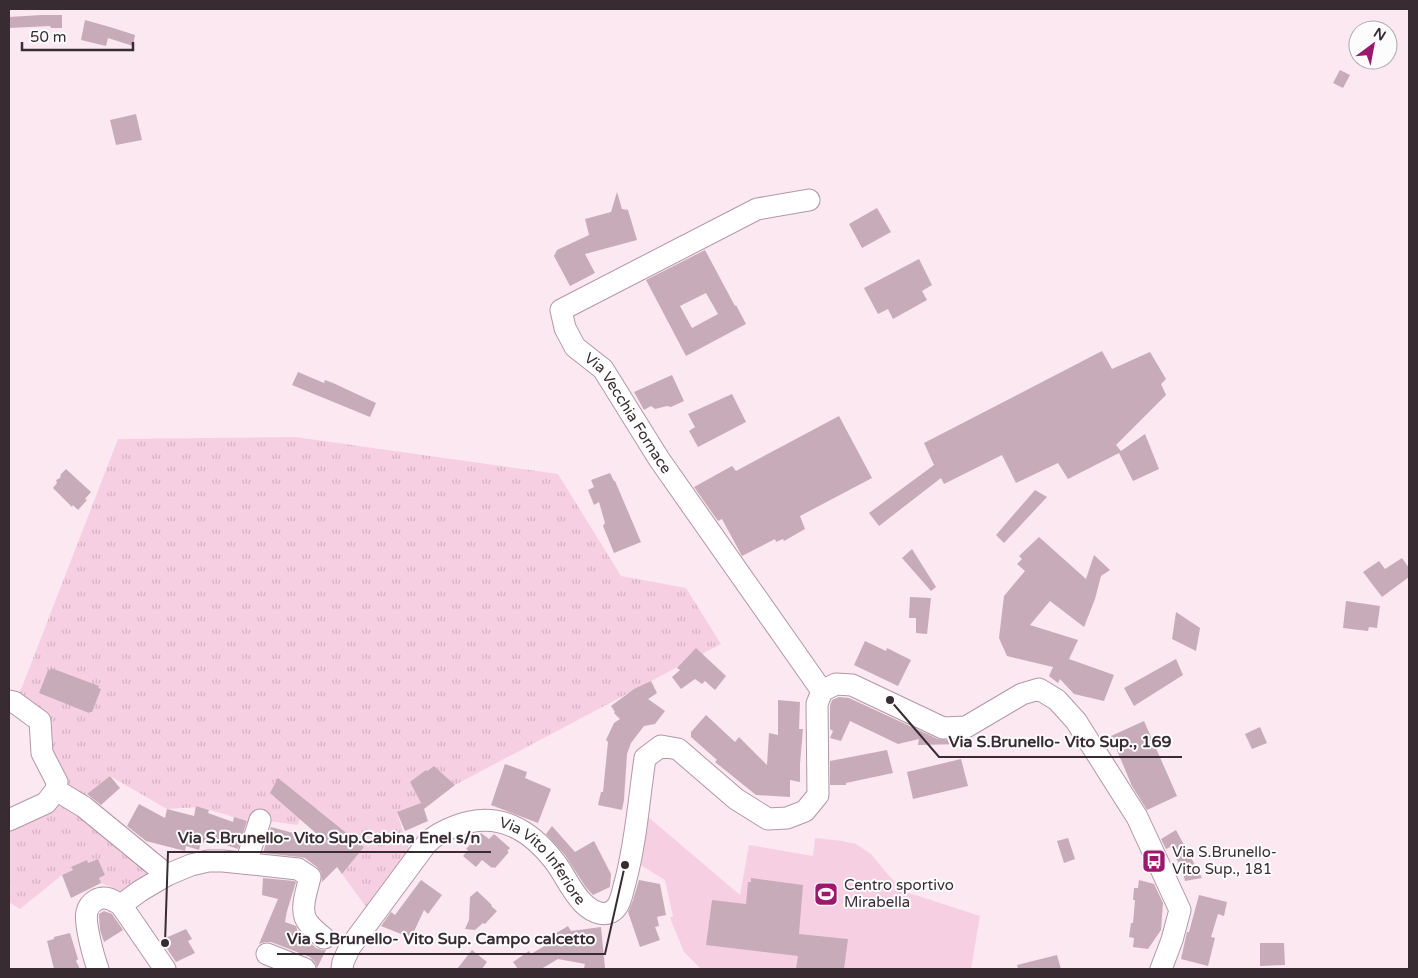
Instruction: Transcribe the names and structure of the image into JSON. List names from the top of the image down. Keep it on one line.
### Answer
{"streets":{"street":["Via Vecchia Fornace","Via Vito Inferiore"]},"crossings":[["Via Vecchia Fornace","Via Vito Inferiore"]],"places":{"other":["Via S.Brunello- Vito Sup., 169","Via S.Brunello- Vito Sup. Campo calcetto","Via S.Brunello- Vito Sup.Cabina Enel s/n"],"bus stop":["Via S.Brunello- Vito Sup., 181"],"sports":["Centro sportivo Mirabella"]},"scale_bar":"50 m","north":"top right"}
